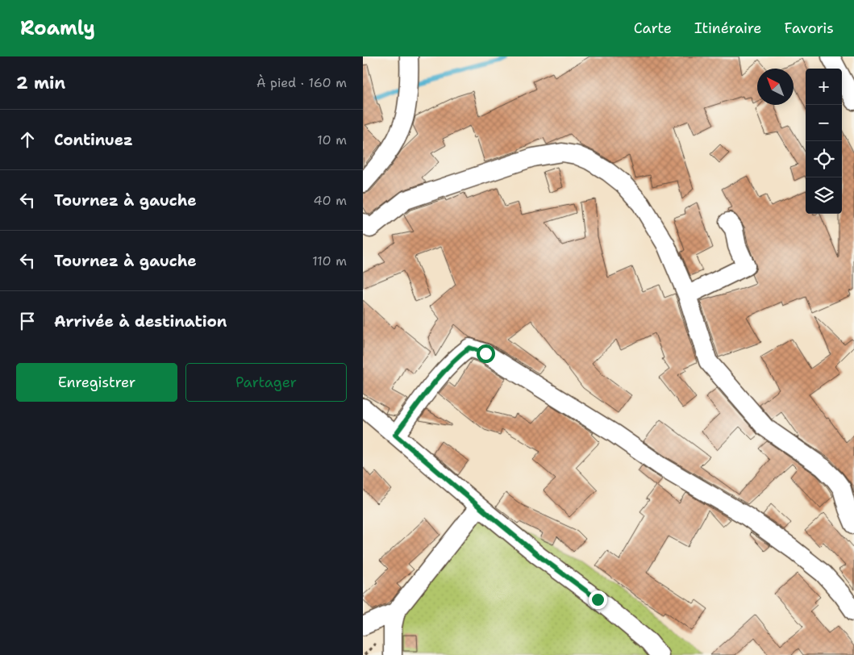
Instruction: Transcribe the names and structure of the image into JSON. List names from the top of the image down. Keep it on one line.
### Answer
{"north":"top left","page":{"header":"Roamly","nav":["Carte","Itinéraire","Favoris"],"heading":["2 min","À pied · 160 m"],"map_buttons":["+","−"],"list":[["Continuez","10 m"],["Tournez à gauche","40 m"],["Tournez à gauche","110 m"],"Arrivée à destination"],"buttons":["Enregistrer","Partager"]}}
